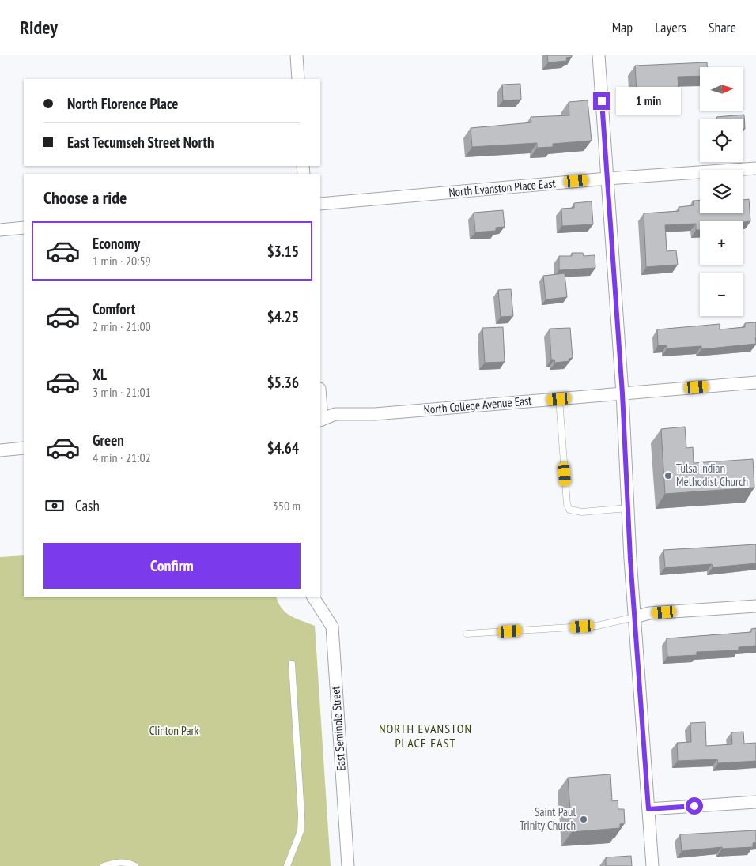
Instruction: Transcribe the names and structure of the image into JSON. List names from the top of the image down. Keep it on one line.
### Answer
{"streets":{"street":["North Evanston Place East","North College Avenue East","East Seminole Street"]},"districts":["NORTH EVANSTON PLACE EAST"],"parks":["Clinton Park"],"places":["Tulsa Indian Methodist Church","Saint Paul Trinity Church"],"north":"right","page":{"header":"Ridey","nav":["Map","Layers","Share"],"map_buttons":["+","−"],"banner":["North Florence Place","East Tecumseh Street North"],"bubble":"1 min","heading":"Choose a ride","list":[{"name":"Economy","note":"1 min · 20:59","value":"$3.15"},{"name":"Comfort","note":"2 min · 21:00","value":"$4.25"},{"name":"XL","note":"3 min · 21:01","value":"$5.36"},{"name":"Green","note":"4 min · 21:02","value":"$4.64"}],"pay":["Cash","350 m"],"buttons":"Confirm"}}
